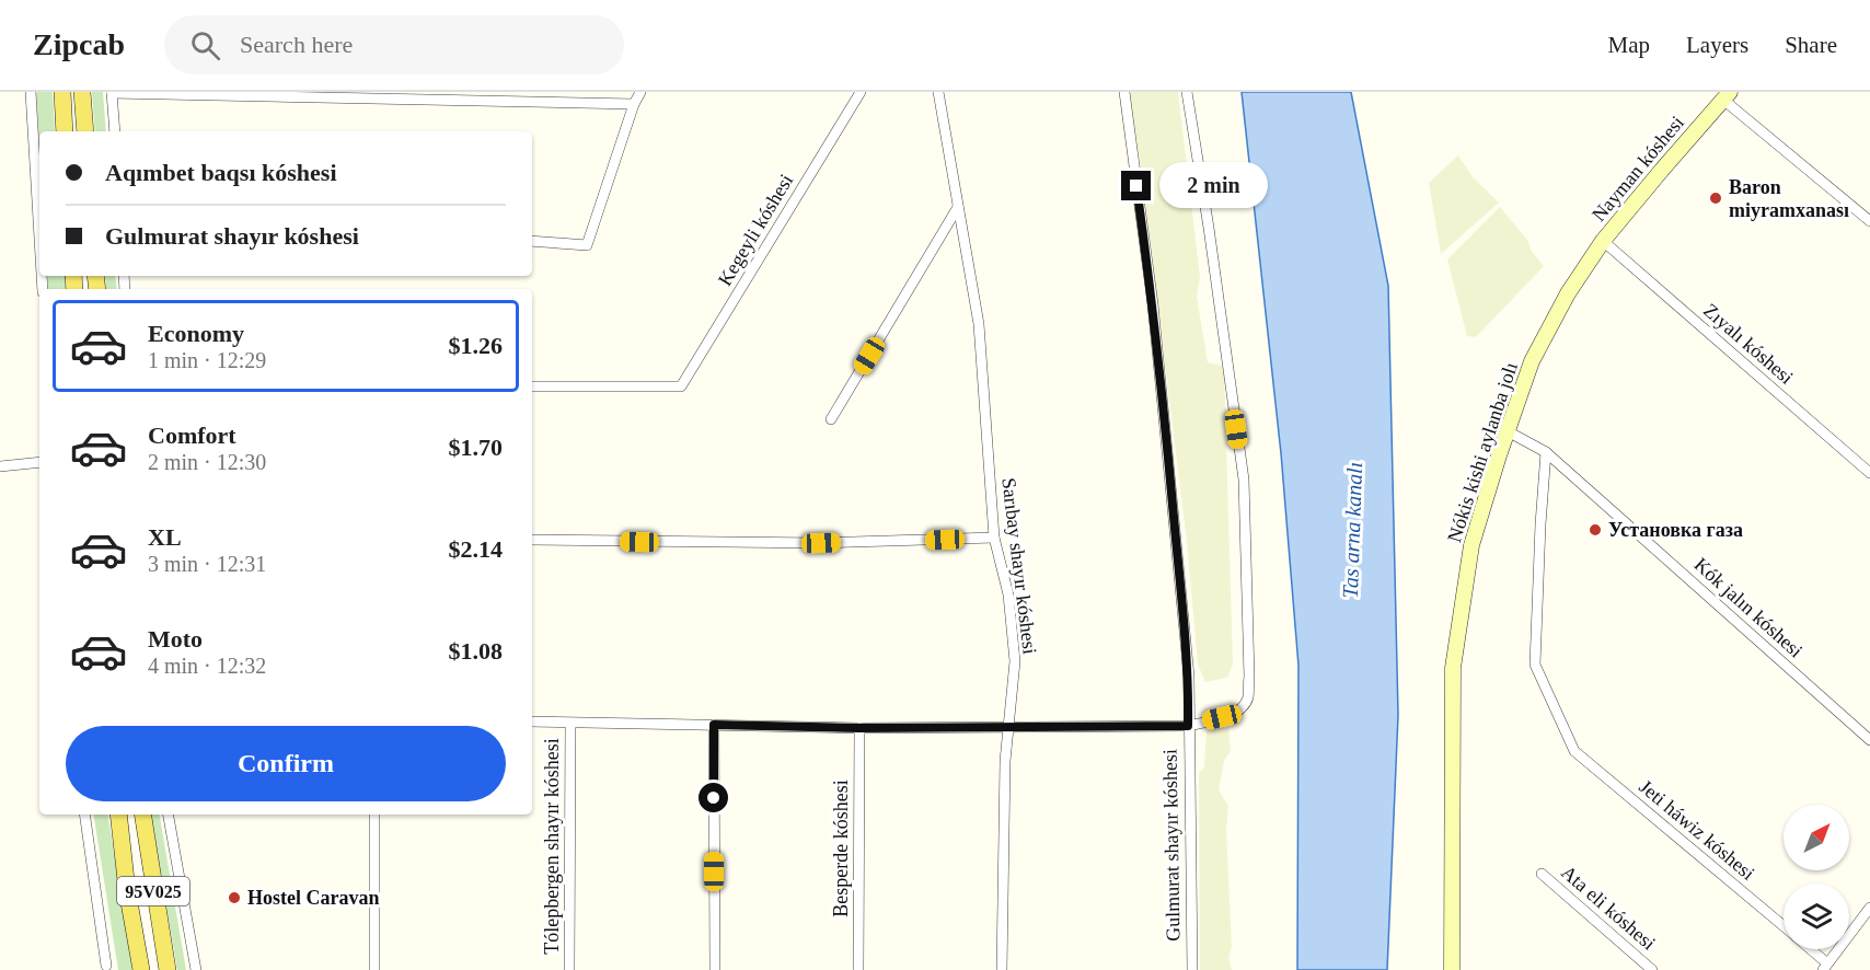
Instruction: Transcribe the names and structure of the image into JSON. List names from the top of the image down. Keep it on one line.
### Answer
{"streets":{"main road":["Nayman kóshesi","Nókis kishi aylanba jolı","95V025"],"street":["Kegeyli kóshesi","Zıyalı kóshesi","Sarıbay shayır kóshesi","Kók jalın kóshesi","Jeti háwiz kóshesi","Gulmurat shayır kóshesi","Tólepbergen shayır kóshesi","Besperde kóshesi","Ata eli kóshesi"]},"crossings":[["Nayman kóshesi","Zıyalı kóshesi"],["Nayman kóshesi","Nókis kishi aylanba jolı"],["Zıyalı kóshesi","Nókis kishi aylanba jolı"],["Nókis kishi aylanba jolı","Kók jalın kóshesi"],["Kók jalın kóshesi","Jeti háwiz kóshesi"]],"water":["Tas arna kanalı"],"places":["Baron miyramxanası","Установка газа","Hostel Caravan"],"north":"top right","page":{"header":"Zipcab","search":"Search here","nav":["Map","Layers","Share"],"banner":["Aqımbet baqsı kóshesi","Gulmurat shayır kóshesi"],"bubble":"2 min","list":[{"name":"Economy","note":"1 min · 12:29","value":"$1.26"},{"name":"Comfort","note":"2 min · 12:30","value":"$1.70"},{"name":"XL","note":"3 min · 12:31","value":"$2.14"},{"name":"Moto","note":"4 min · 12:32","value":"$1.08"}],"buttons":"Confirm"}}
